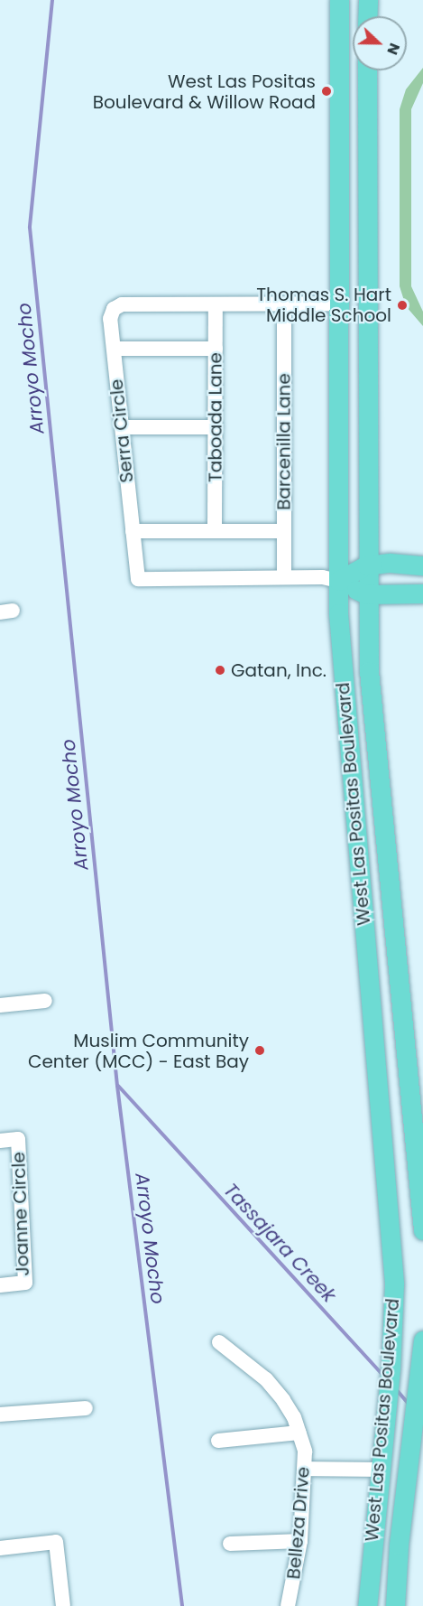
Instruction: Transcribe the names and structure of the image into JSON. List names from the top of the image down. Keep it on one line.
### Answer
{"streets":{"main road":["West Las Positas Boulevard"],"street":["Taboada Lane","Serra Circle","Barcenilla Lane","Joanne Circle","Belleza Drive"]},"crossings":[["Taboada Lane","Serra Circle"],["Serra Circle","Barcenilla Lane"],["Serra Circle","West Las Positas Boulevard"]],"water":["Arroyo Mocho","Tassajara Creek"],"places":["West Las Positas Boulevard & Willow Road","Thomas S. Hart Middle School","Gatan, Inc.","Muslim Community Center (MCC) - East Bay"],"north":"right"}
